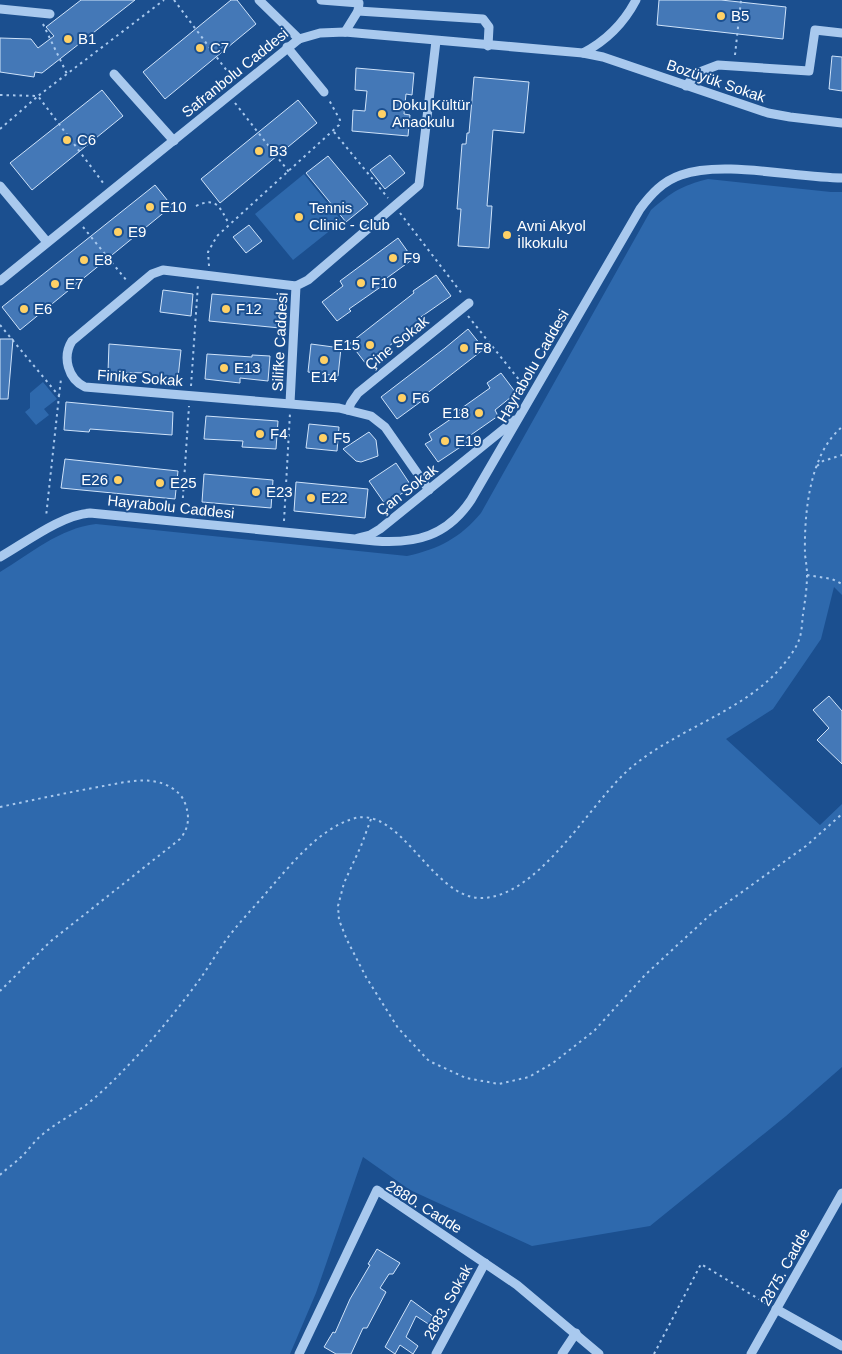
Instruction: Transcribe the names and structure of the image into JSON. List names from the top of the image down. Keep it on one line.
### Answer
{"streets":{"street":["Safranbolu Caddesi","Bozüyük Sokak","Silifke Caddesi","Çine Sokak","Hayrabolu Caddesi","Finike Sokak","Çan Sokak","2880. Cadde","2875. Cadde","2883. Sokak"]},"crossings":[["Safranbolu Caddesi","Bozüyük Sokak"],["Safranbolu Caddesi","Silifke Caddesi"],["Silifke Caddesi","Finike Sokak"],["Çine Sokak","Finike Sokak"],["Hayrabolu Caddesi","Çan Sokak"],["Finike Sokak","Çan Sokak"],["2880. Cadde","2883. Sokak"]],"places":["B5","B1","C7","Doku Kültür Anaokulu","C6","B3","E10","Tennis Clinic - Club","E9","Avni Akyol İlkokulu","F9","E8","F10","E7","E6","F12","E15","F8","E14","E13","F6","E18","F4","F5","E19","E26","E25","E23","E22"]}
